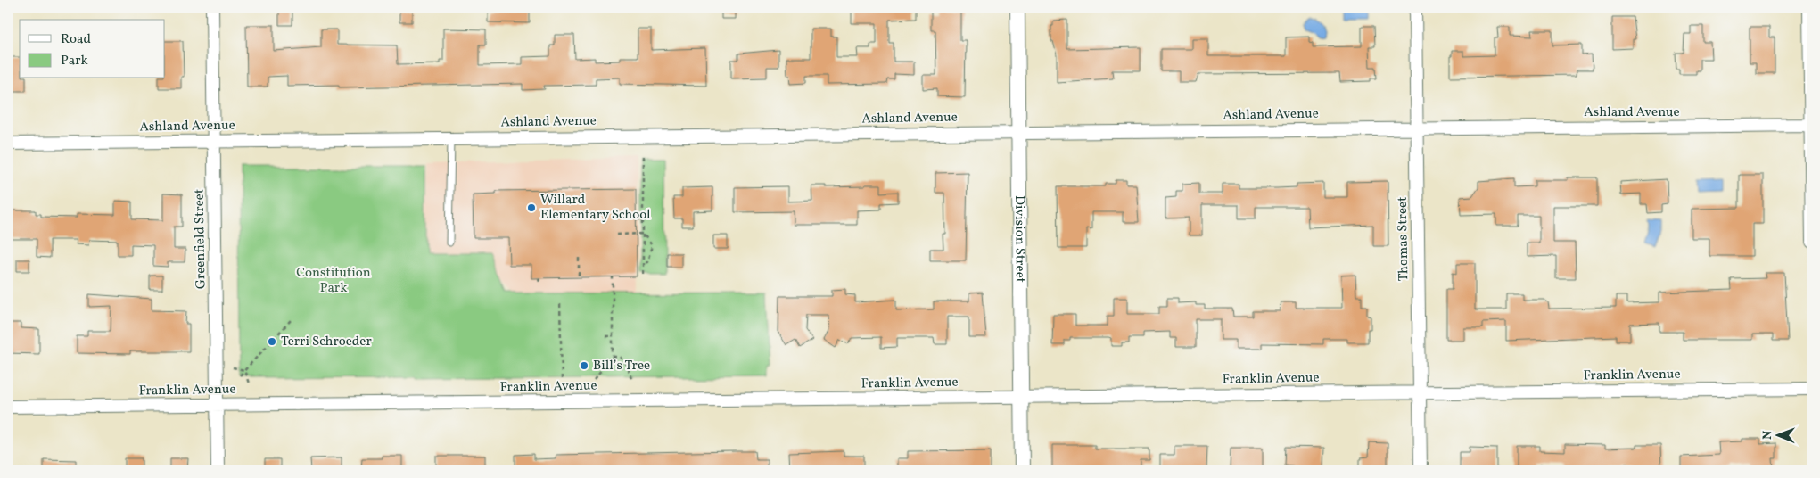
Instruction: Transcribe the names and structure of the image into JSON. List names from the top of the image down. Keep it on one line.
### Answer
{"streets":{"street":["Ashland Avenue","Greenfield Street","Division Street","Thomas Street","Franklin Avenue"]},"crossings":[["Ashland Avenue","Greenfield Street"],["Ashland Avenue","Division Street"],["Ashland Avenue","Thomas Street"],["Greenfield Street","Franklin Avenue"],["Division Street","Franklin Avenue"],["Thomas Street","Franklin Avenue"]],"parks":["Constitution Park"],"places":["Willard Elementary School","Terri Schroeder","Bill’s Tree"],"legend":["Road","Park"],"north":"left"}
